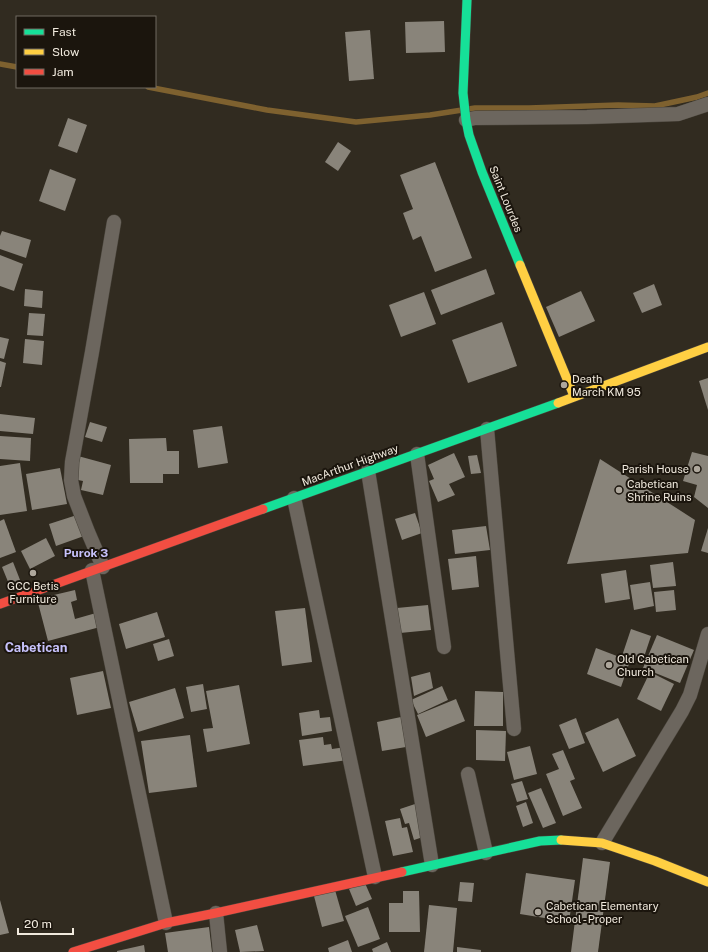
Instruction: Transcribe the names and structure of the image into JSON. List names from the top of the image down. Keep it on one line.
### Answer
{"streets":{"street":["Saint Lourdes","MacArthur Highway"]},"crossings":[["Saint Lourdes","MacArthur Highway"]],"districts":["Purok 3","Cabetican"],"places":["Death March KM 95","Parish House","Cabetican Shrine Ruins","GCC Betis Furniture","Old Cabetican Church","Cabetican Elementary School - Proper"],"legend":["Fast","Slow","Jam"],"scale_bar":"20 m"}
